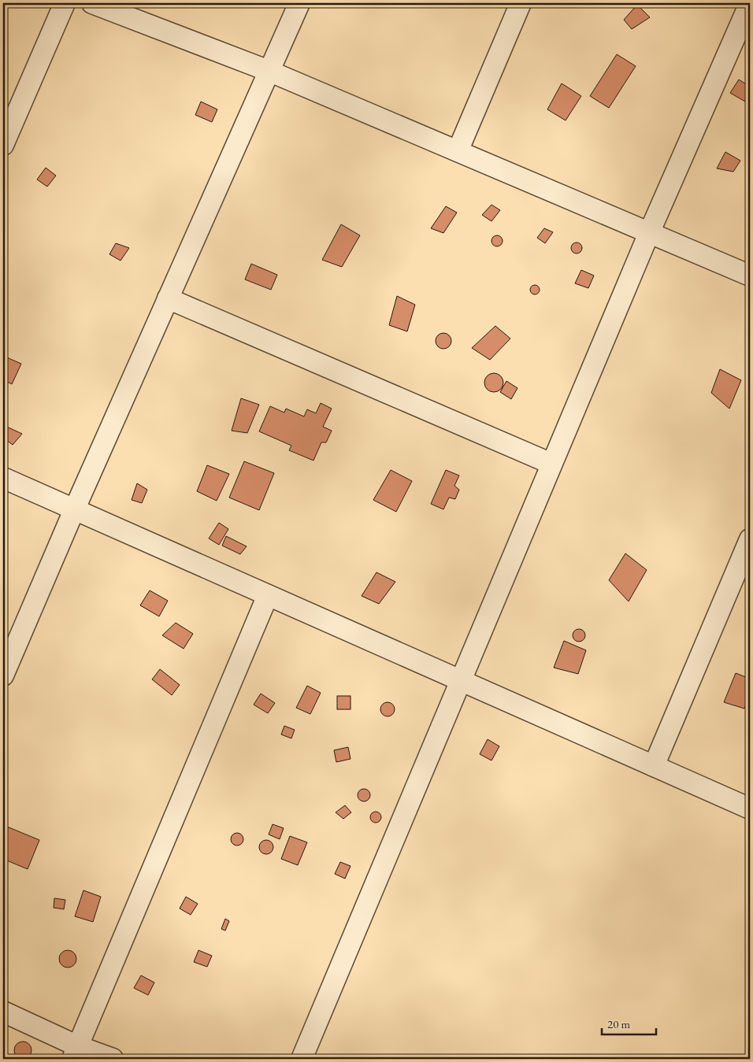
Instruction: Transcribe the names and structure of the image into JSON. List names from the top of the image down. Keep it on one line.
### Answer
{"scale_bar":"20 m"}
